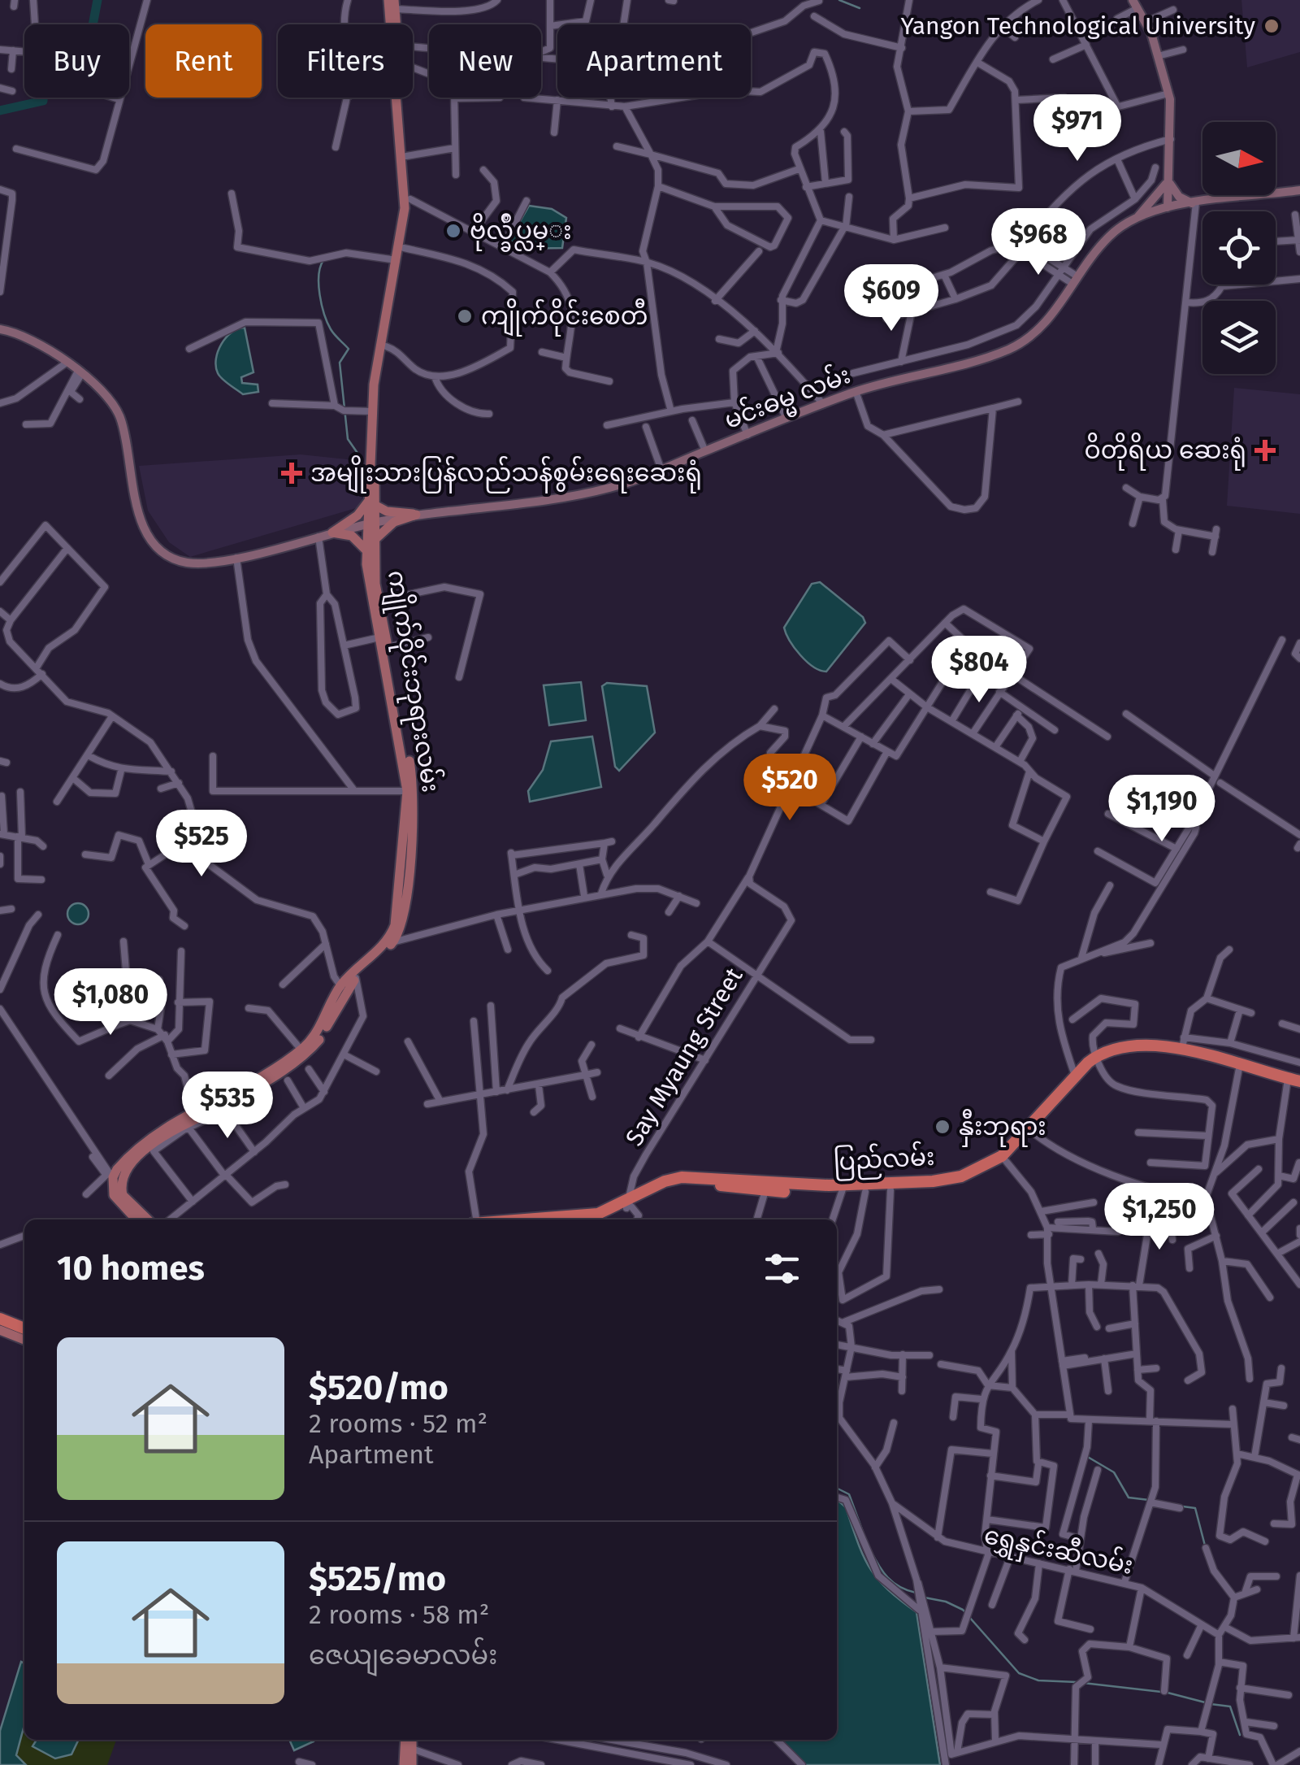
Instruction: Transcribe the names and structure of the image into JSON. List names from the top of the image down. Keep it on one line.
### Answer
{"streets":{"highway":["ပြည်လမ်း"],"main road":["မင်းဓမ္မ လမ်း","ကျိုက်ဝိုင်းဘုရားလမ်း"],"street":["Say Myaung Street","ရွှေနှင်းဆီလမ်း"]},"crossings":[["မင်းဓမ္မ လမ်း","ကျိုက်ဝိုင်းဘုရားလမ်း"],["Say Myaung Street","ပြည်လမ်း"]],"places":{"other":["Yangon Technological University","ဗိုလ္ခ်ဳပ္လမ္း","ကျိုက်ဝိုင်းစေတီ","နှီးဘုရား"],"health":["ဝိတိုရိယ ဆေးရုံ","အမျိုးသားပြန်လည်သန်စွမ်းရေးဆေးရုံ"]},"north":"right","page":{"chip":["Buy","Rent","Filters","New","Apartment"],"price":["$971","$968","$609","$804","$520","$1,190","$525","$1,080","$535","$1,250"],"heading":"10 homes","list":[{"name":"$520/mo","note":"2 rooms · 52 m² · Apartment"},{"name":"$525/mo","note":"2 rooms · 58 m² · ဇေယျခေမာလမ်း"}]}}
